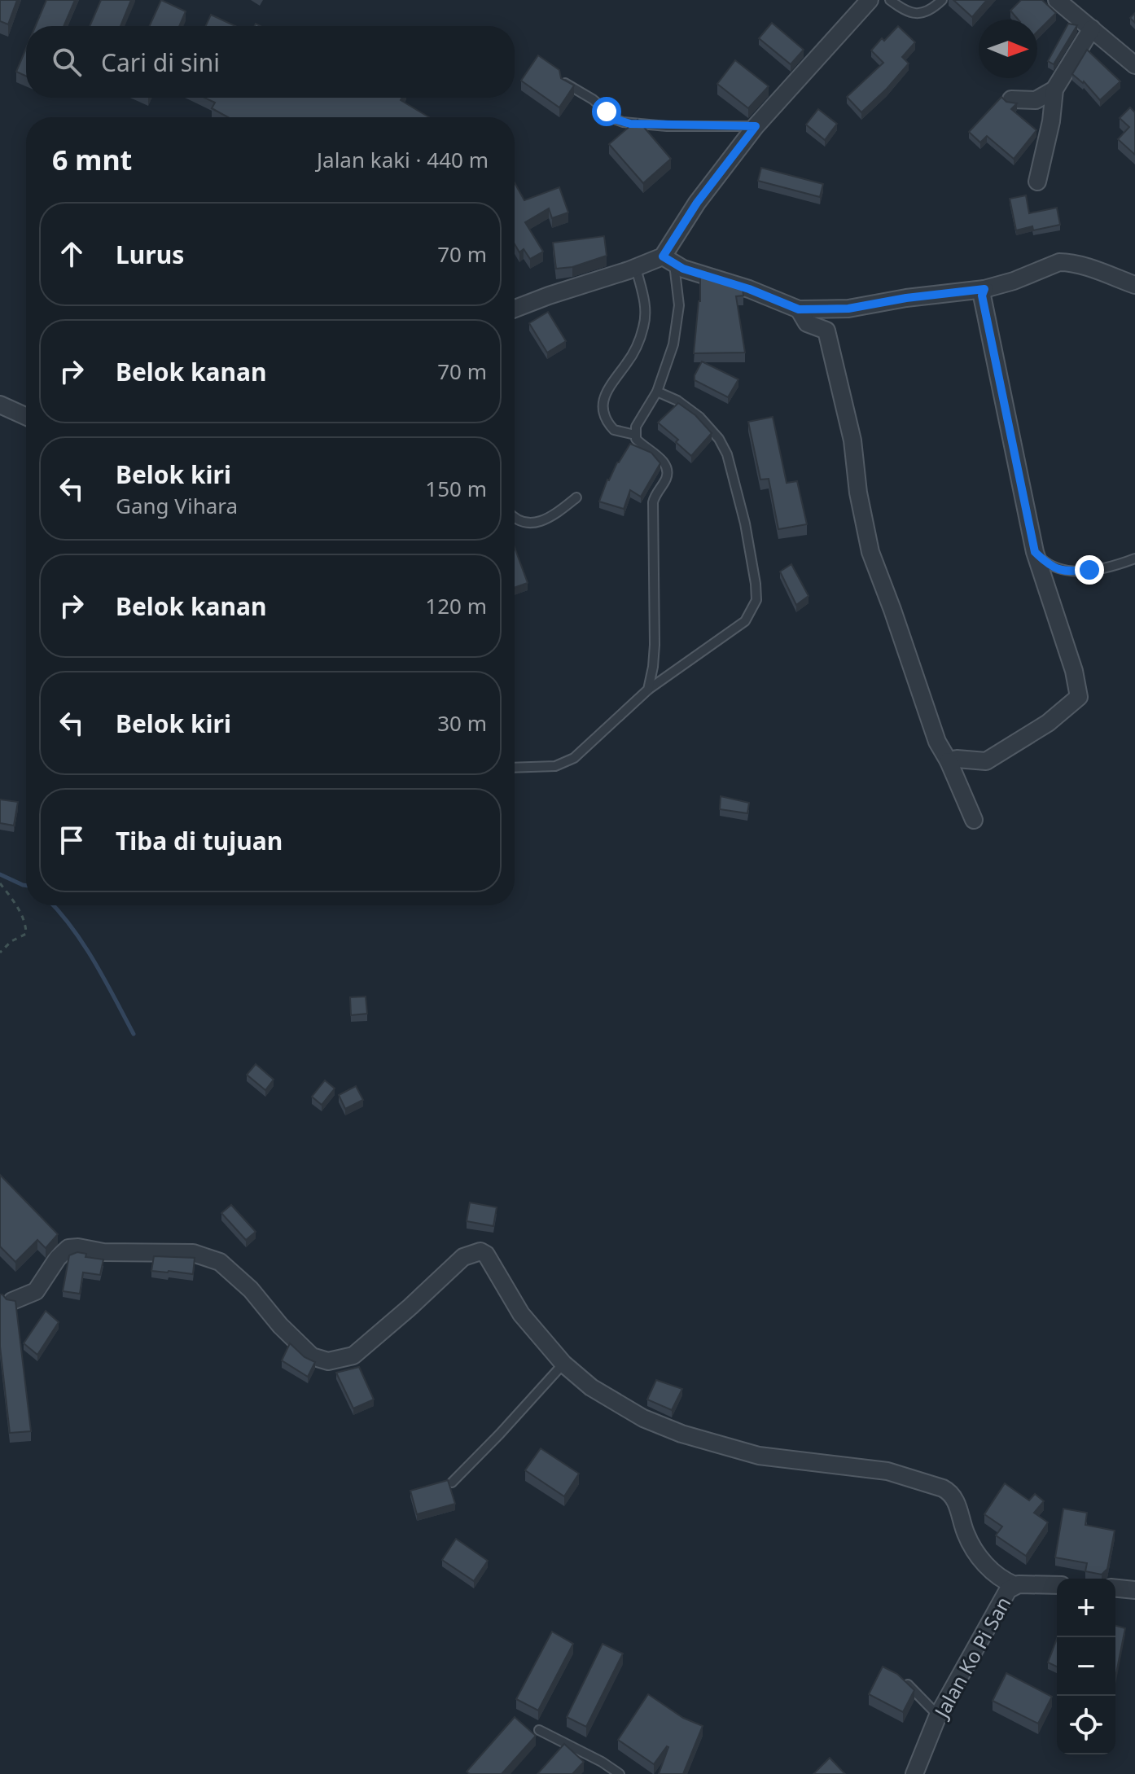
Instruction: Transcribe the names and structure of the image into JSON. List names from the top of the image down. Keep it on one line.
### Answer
{"streets":{"street":["Jalan Ko Pi San"]},"north":"right","page":{"search":"Cari di sini","heading":["6 mnt","Jalan kaki · 440 m"],"list":[["Lurus","70 m"],["Belok kanan","70 m"],["Belok kiri","Gang Vihara","150 m"],["Belok kanan","120 m"],["Belok kiri","30 m"],"Tiba di tujuan"],"map_buttons":["+","−"]}}
